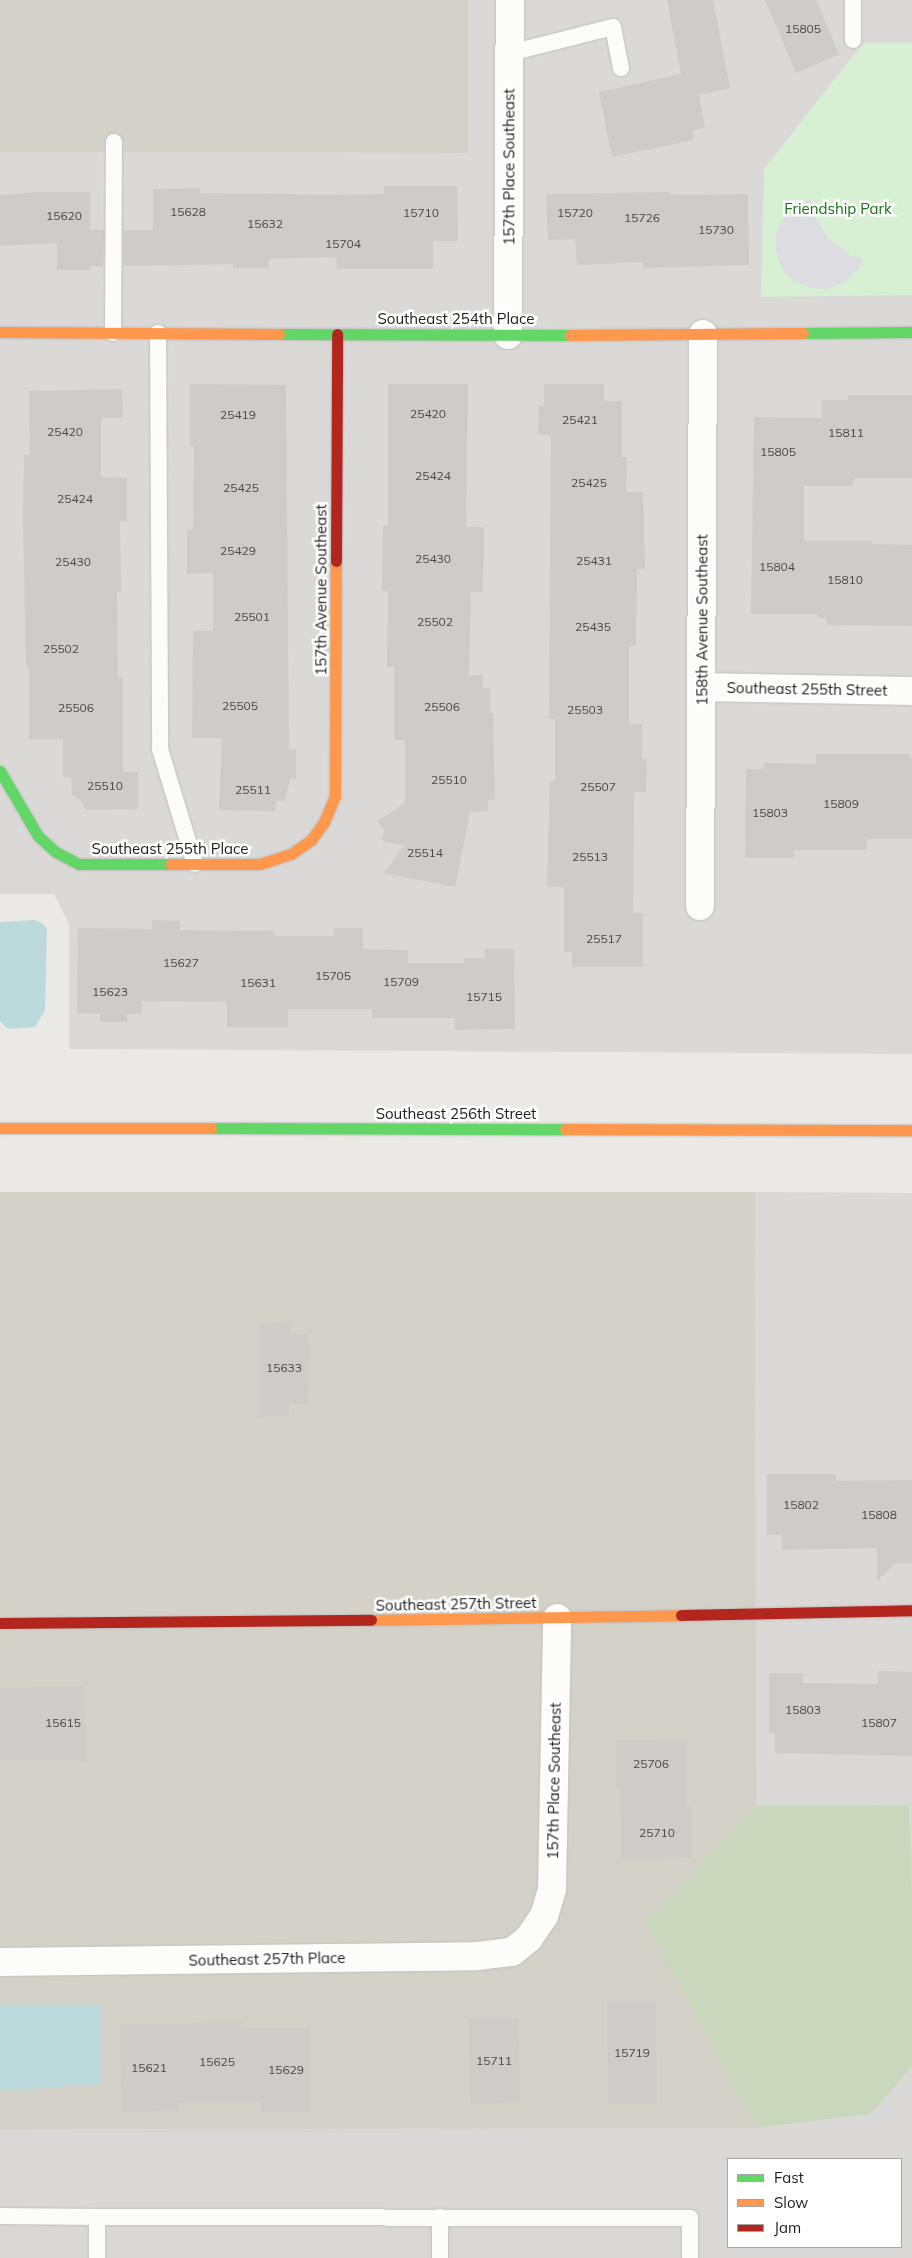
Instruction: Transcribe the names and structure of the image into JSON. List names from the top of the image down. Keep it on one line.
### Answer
{"streets":{"street":["157th Place Southeast","Southeast 254th Place","157th Avenue Southeast","158th Avenue Southeast","Southeast 255th Street","Southeast 255th Place","Southeast 256th Street","Southeast 257th Street","Southeast 257th Place"]},"crossings":[["157th Place Southeast","Southeast 254th Place"],["157th Place Southeast","Southeast 257th Street"],["157th Place Southeast","Southeast 257th Place"],["Southeast 254th Place","157th Avenue Southeast"],["Southeast 254th Place","158th Avenue Southeast"],["157th Avenue Southeast","Southeast 255th Place"],["158th Avenue Southeast","Southeast 255th Street"]],"parks":["Friendship Park"],"house_numbers":["15805","15628","15710","15720","15620","15726","15632","15730","15704","25420","25419","25421","25420","15811","15805","25424","25425","25425","25424","25429","25430","25431","25430","15804","15810","25501","25502","25435","25502","25505","25506","25506","25503","25510","25510","25507","25511","15809","15803","25514","25513","25517","15627","15705","15709","15631","15623","15715","15633","15802","15808","15803","15615","15807","25706","25710","15719","15711","15625","15621","15629"],"legend":["Fast","Slow","Jam"]}
